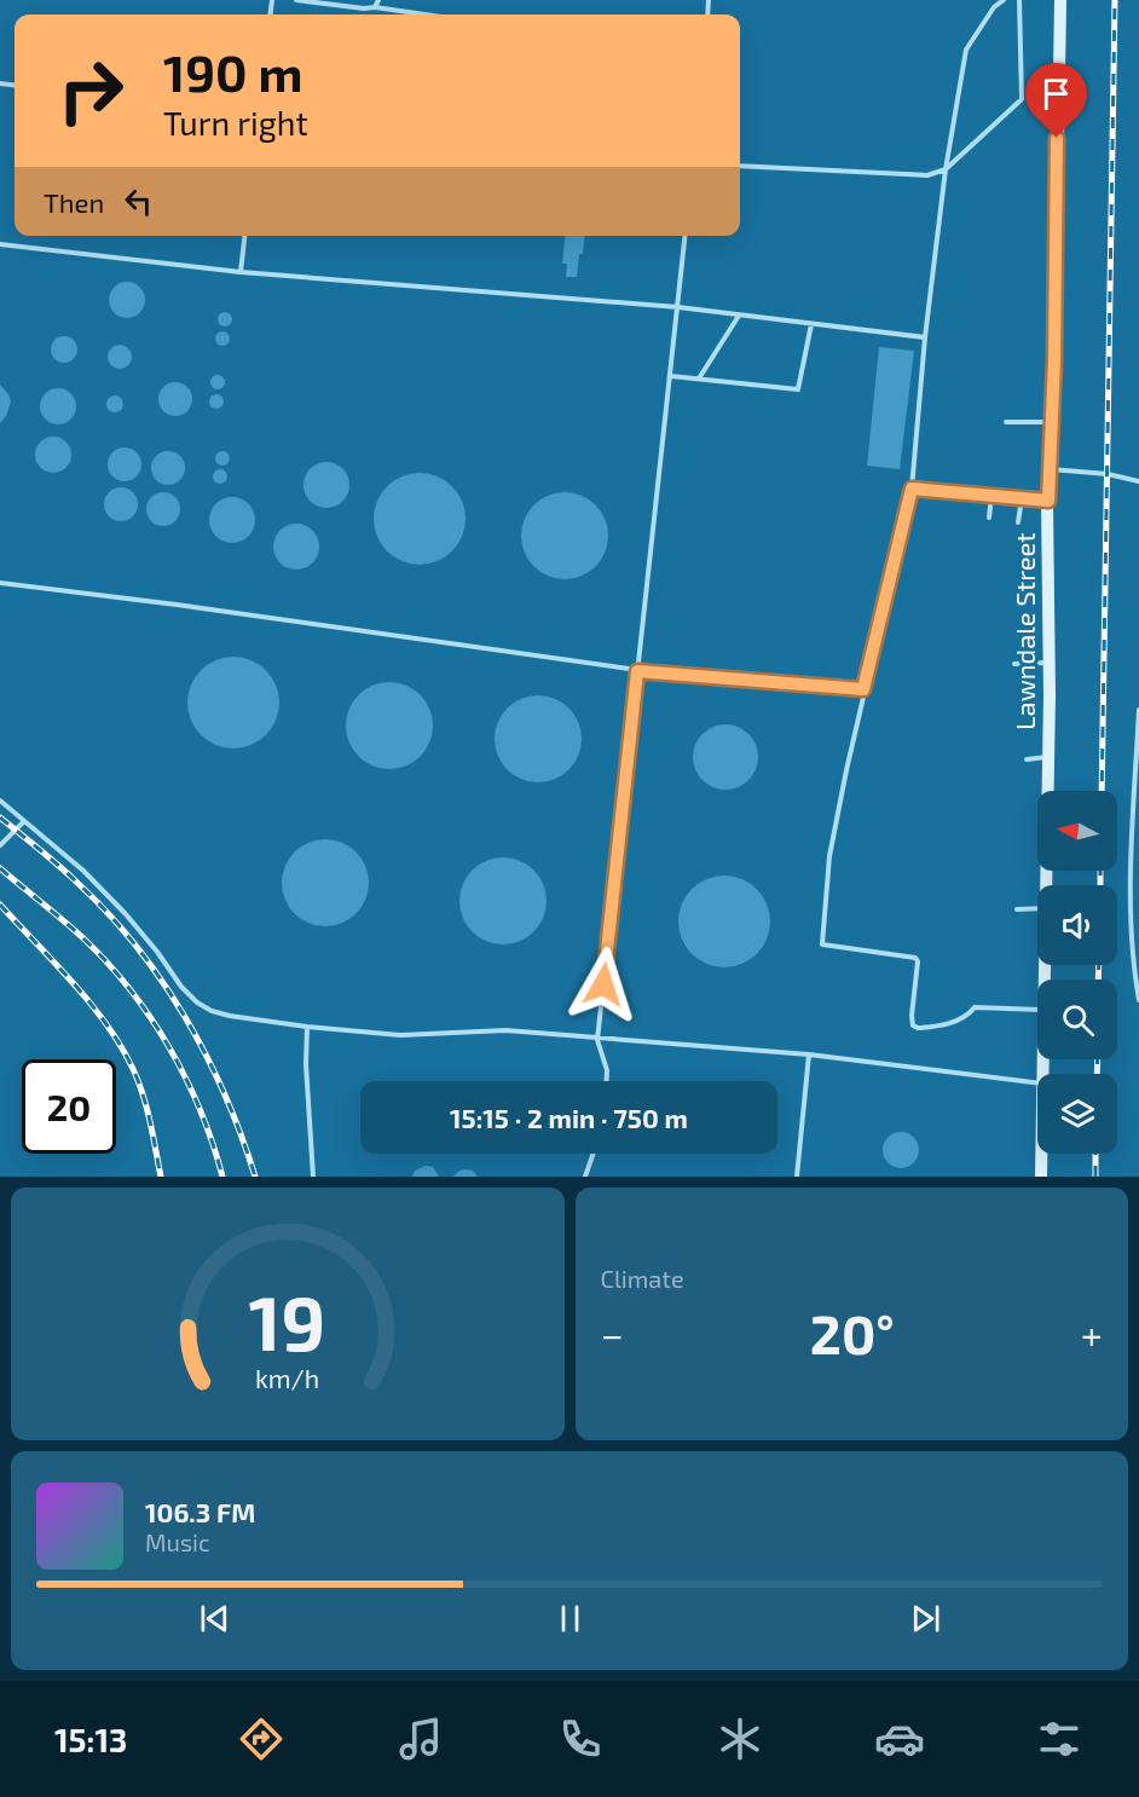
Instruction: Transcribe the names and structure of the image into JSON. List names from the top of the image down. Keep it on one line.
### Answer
{"streets":{"main road":["Lawndale Street"]},"north":"left","page":{"turn":["190 m","Turn right"],"then":"Then","limit":"20","trip":"15:15 · 2 min · 750 m","tile":"Climate","heat":["−","20°","+"],"song":["106.3 FM","Music"],"tabs":"15:13","gauge":["19","km/h"]}}
